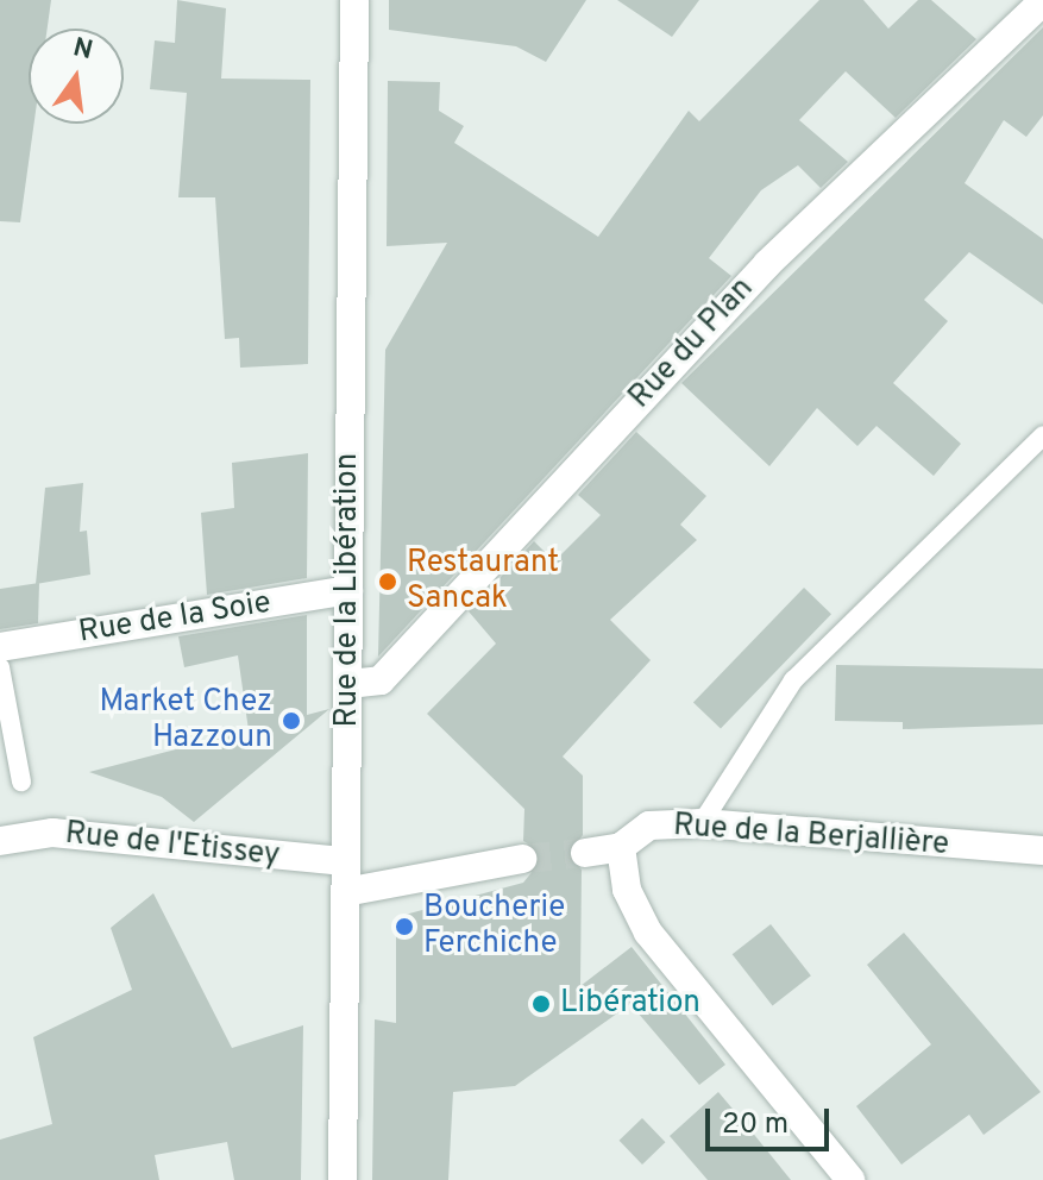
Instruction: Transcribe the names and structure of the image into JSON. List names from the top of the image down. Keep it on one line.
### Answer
{"streets":{"street":["Rue du Plan","Rue de la Libération","Rue de la Soie","Rue de la Berjallière","Rue de l'Etissey"]},"crossings":[["Rue du Plan","Rue de la Libération"],["Rue de la Libération","Rue de la Soie"],["Rue de la Libération","Rue de l'Etissey"]],"places":["Restaurant Sancak","Market Chez Hazzoun","Boucherie Ferchiche","Libération"],"scale_bar":"20 m","north":"top"}
